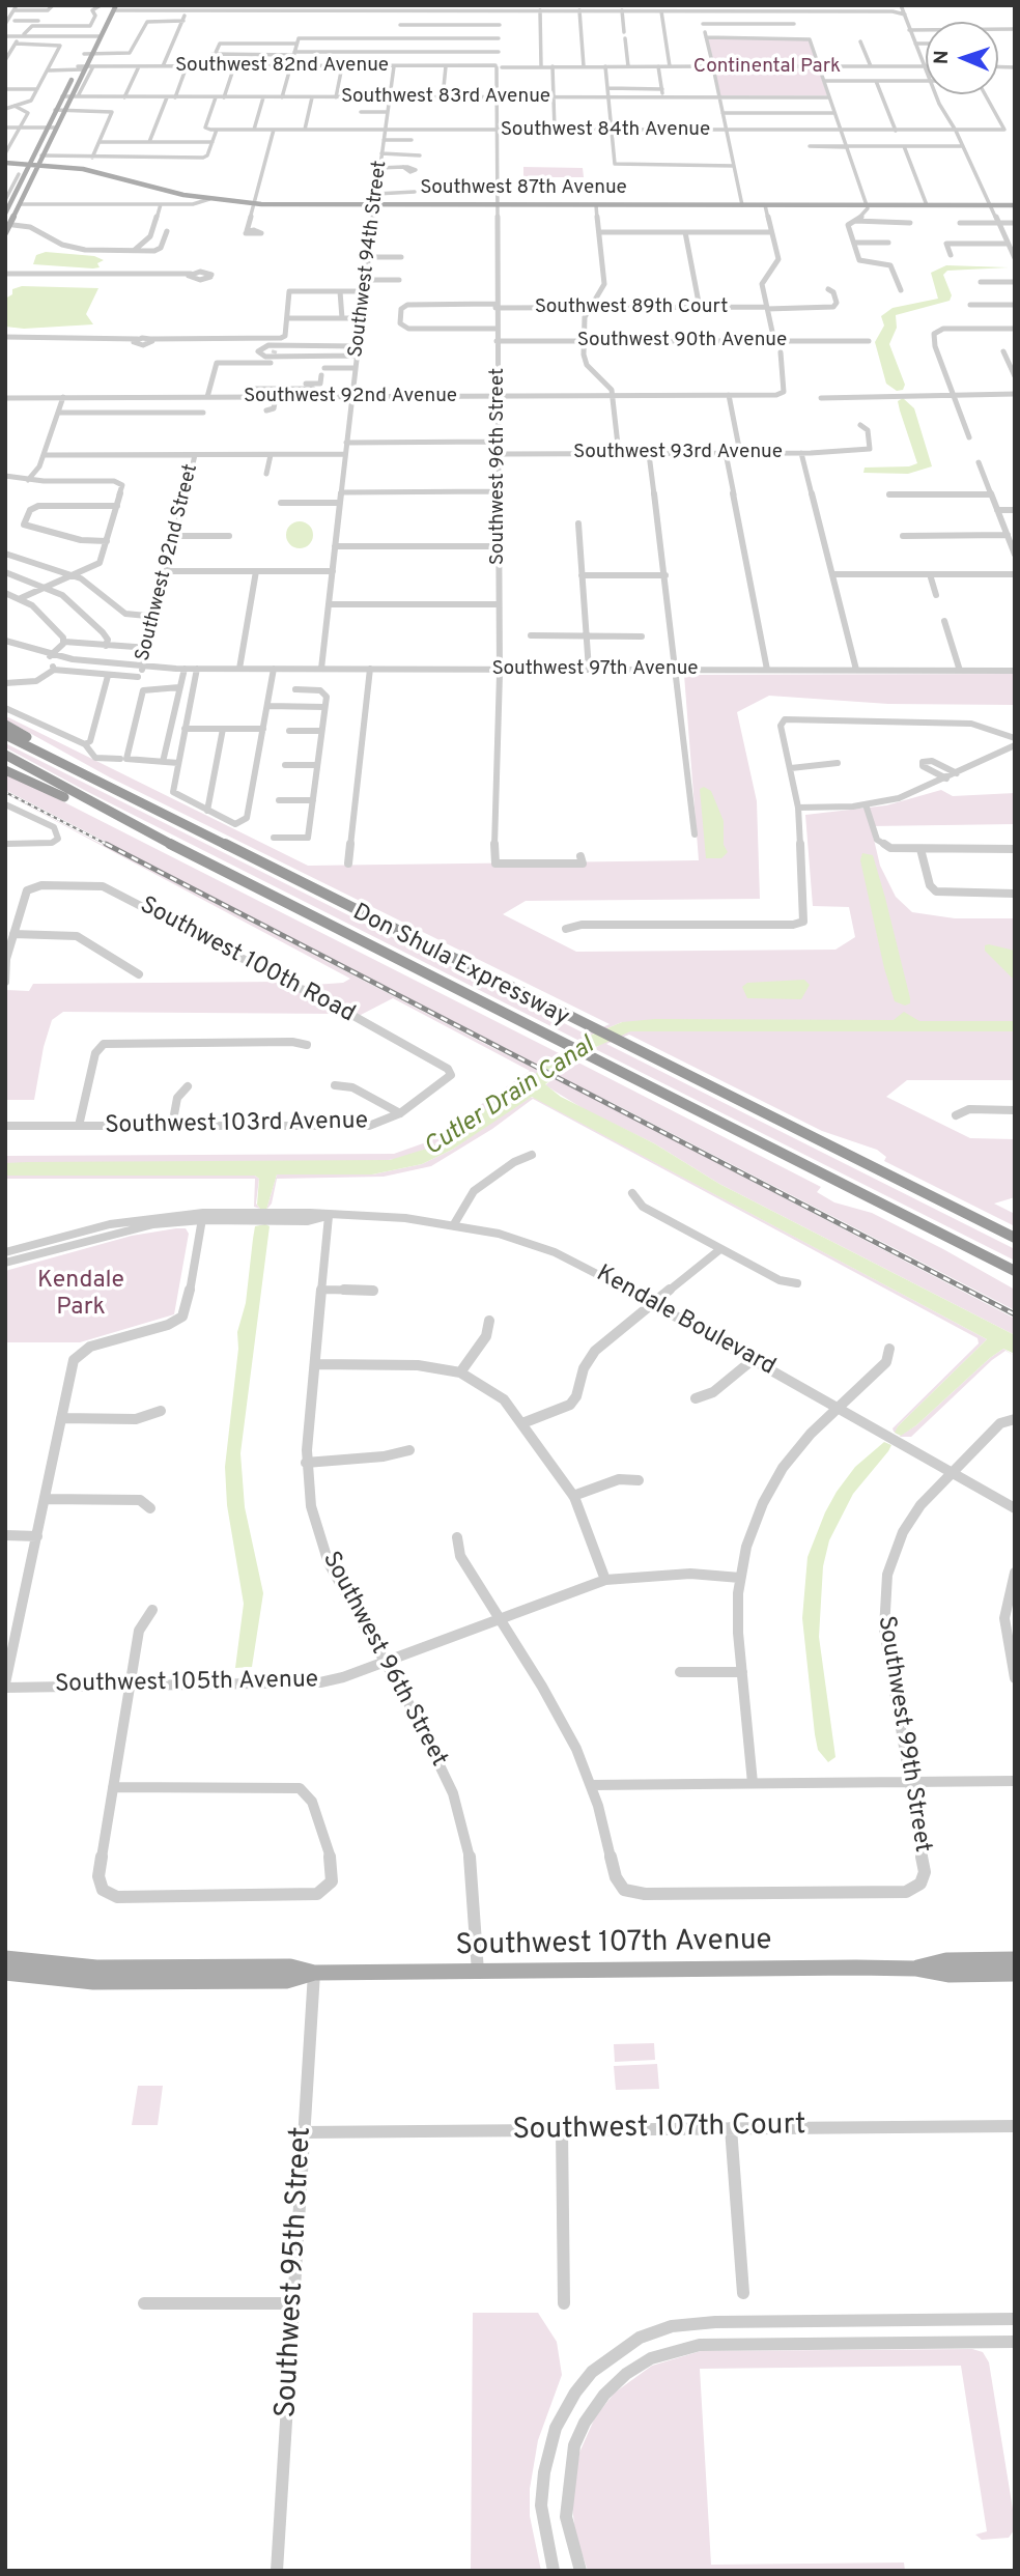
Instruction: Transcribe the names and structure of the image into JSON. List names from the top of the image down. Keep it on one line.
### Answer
{"streets":{"highway":["Don Shula Expressway"],"main road":["Southwest 87th Avenue","Southwest 107th Avenue"],"street":["Southwest 82nd Avenue","Southwest 83rd Avenue","Southwest 84th Avenue","Southwest 94th Street","Southwest 89th Court","Southwest 90th Avenue","Southwest 92nd Avenue","Southwest 93rd Avenue","Southwest 96th Street","Southwest 92nd Street","Southwest 97th Avenue","Southwest 100th Road","Southwest 103rd Avenue","Kendale Boulevard","Southwest 105th Avenue","Southwest 99th Street","Southwest 107th Court","Southwest 95th Street"]},"crossings":[["Southwest 82nd Avenue","Southwest 94th Street"],["Southwest 82nd Avenue","Southwest 96th Street"],["Southwest 83rd Avenue","Southwest 94th Street"],["Southwest 83rd Avenue","Southwest 96th Street"],["Southwest 84th Avenue","Southwest 94th Street"],["Southwest 84th Avenue","Southwest 96th Street"],["Southwest 87th Avenue","Southwest 94th Street"],["Southwest 87th Avenue","Southwest 96th Street"],["Southwest 94th Street","Southwest 92nd Avenue"],["Southwest 94th Street","Southwest 97th Avenue"],["Southwest 89th Court","Southwest 96th Street"],["Southwest 90th Avenue","Southwest 96th Street"],["Southwest 92nd Avenue","Southwest 96th Street"],["Southwest 93rd Avenue","Southwest 96th Street"],["Southwest 96th Street","Southwest 97th Avenue"],["Southwest 96th Street","Kendale Boulevard"],["Southwest 96th Street","Southwest 105th Avenue"],["Southwest 96th Street","Southwest 107th Avenue"],["Southwest 92nd Street","Southwest 97th Avenue"],["Southwest 100th Road","Southwest 103rd Avenue"],["Kendale Boulevard","Southwest 99th Street"],["Southwest 107th Avenue","Southwest 95th Street"],["Southwest 107th Court","Southwest 95th Street"]],"water":["Cutler Drain Canal"],"parks":["Continental Park","Kendale Park"],"north":"left"}
